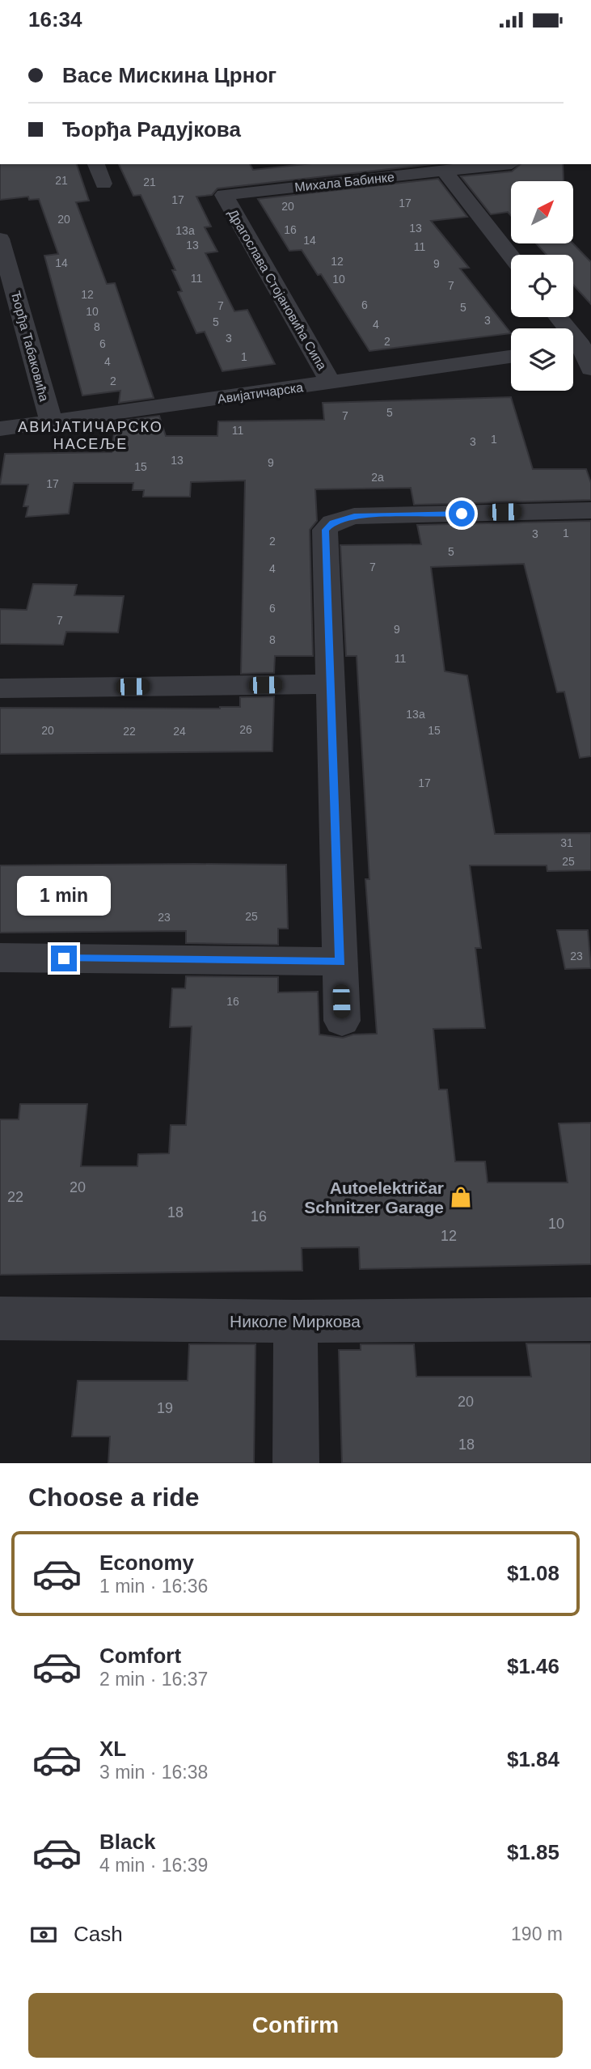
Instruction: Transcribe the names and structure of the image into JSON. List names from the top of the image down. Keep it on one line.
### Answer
{"streets":{"street":["Михала Бабинке","Драгослава Стојановића Сипа","Ђорђа Табаковића","Авијатичарска","Николе Миркова"]},"crossings":[["Михала Бабинке","Драгослава Стојановића Сипа"],["Драгослава Стојановића Сипа","Авијатичарска"],["Ђорђа Табаковића","Авијатичарска"]],"districts":["АВИЈАТИЧАРСКО НАСЕЉЕ"],"places":{"shop":["Autoelektričar Schnitzer Garage"]},"house_numbers":["21","21","17","17","20","20","13","16","13a","14","13","11","12","14","9","11","10","7","12","6","7","5","10","3","5","4","8","3","2","6","1","4","2","5","7","11","1","3","13","9","15","2a","17","1","3","2","5","7","4","6","7","9","8","11","13a","26","20","15","22","24","17","31","25","25","23","23","16","20","22","18","16","10","12","20","19","18"],"north":"top right","page":{"status":"16:34","banner":["Васе Мискина Црног","Ђорђа Радујкова"],"bubble":"1 min","heading":"Choose a ride","list":[{"name":"Economy","note":"1 min · 16:36","value":"$1.08"},{"name":"Comfort","note":"2 min · 16:37","value":"$1.46"},{"name":"XL","note":"3 min · 16:38","value":"$1.84"},{"name":"Black","note":"4 min · 16:39","value":"$1.85"}],"pay":["Cash","190 m"],"buttons":"Confirm"}}
